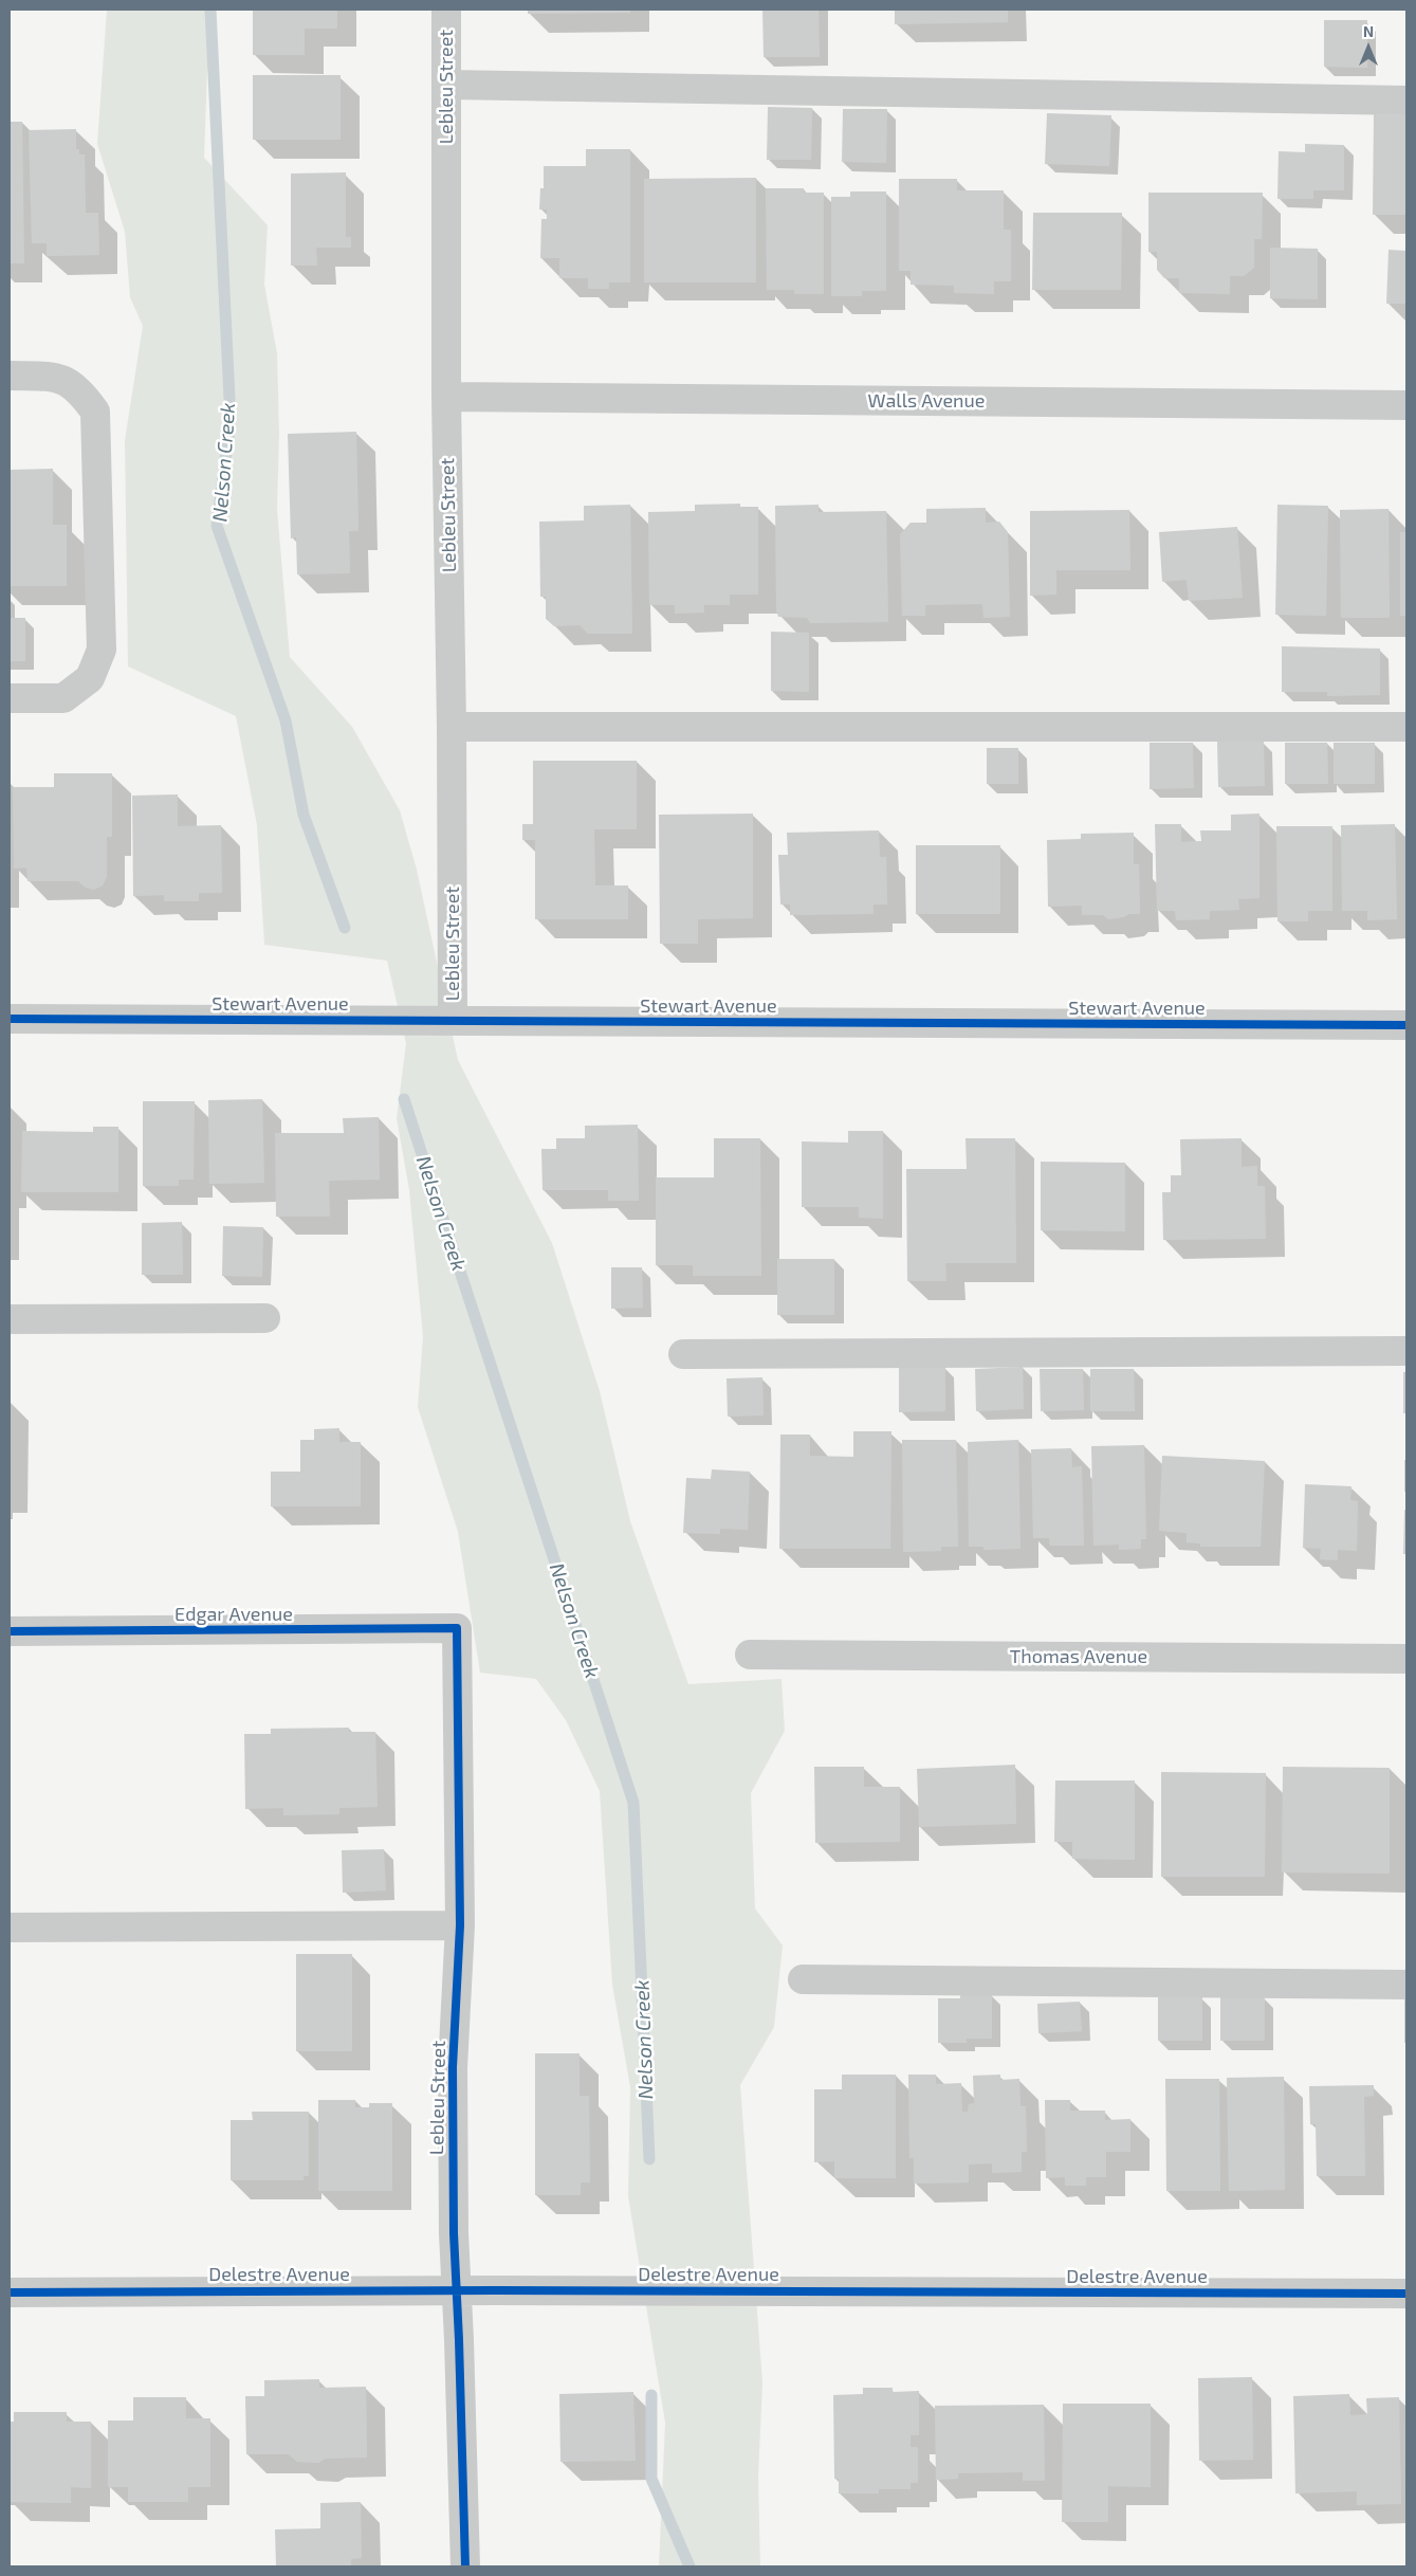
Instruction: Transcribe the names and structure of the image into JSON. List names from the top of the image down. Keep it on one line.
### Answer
{"streets":{"street":["Lebleu Street","Walls Avenue","Stewart Avenue","Edgar Avenue","Thomas Avenue","Delestre Avenue"]},"crossings":[["Lebleu Street","Walls Avenue"],["Lebleu Street","Stewart Avenue"],["Lebleu Street","Edgar Avenue"],["Lebleu Street","Delestre Avenue"]],"water":["Nelson Creek"],"north":"top"}
